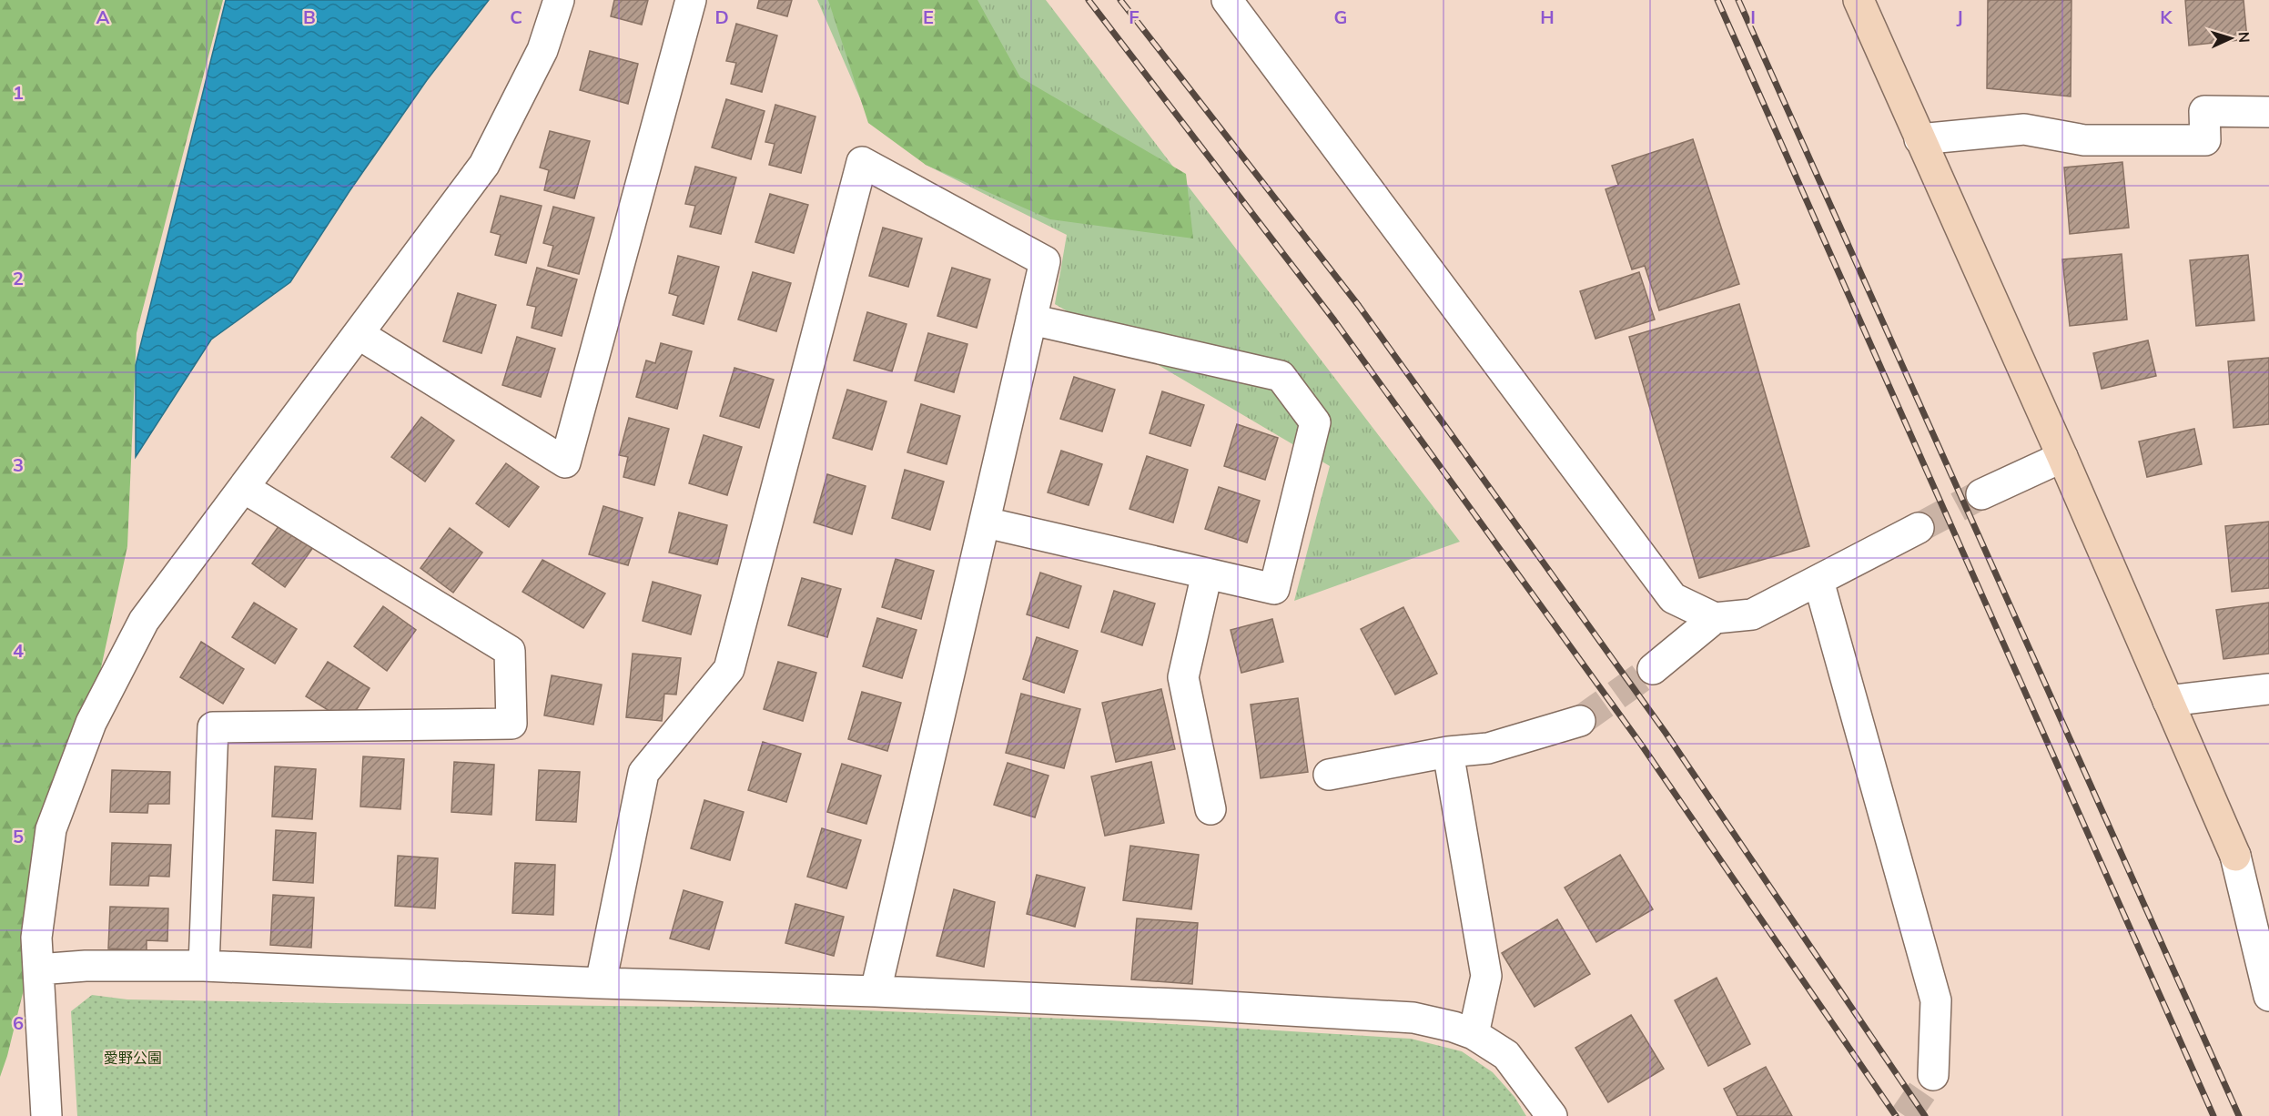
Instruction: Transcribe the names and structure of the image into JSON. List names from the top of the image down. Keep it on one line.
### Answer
{"parks":["愛野公園"],"north":"right","grid":{"columns":["A","B","C","D","E","F","G","H","I","J","K"],"rows":["1","2","3","4","5","6"]}}
